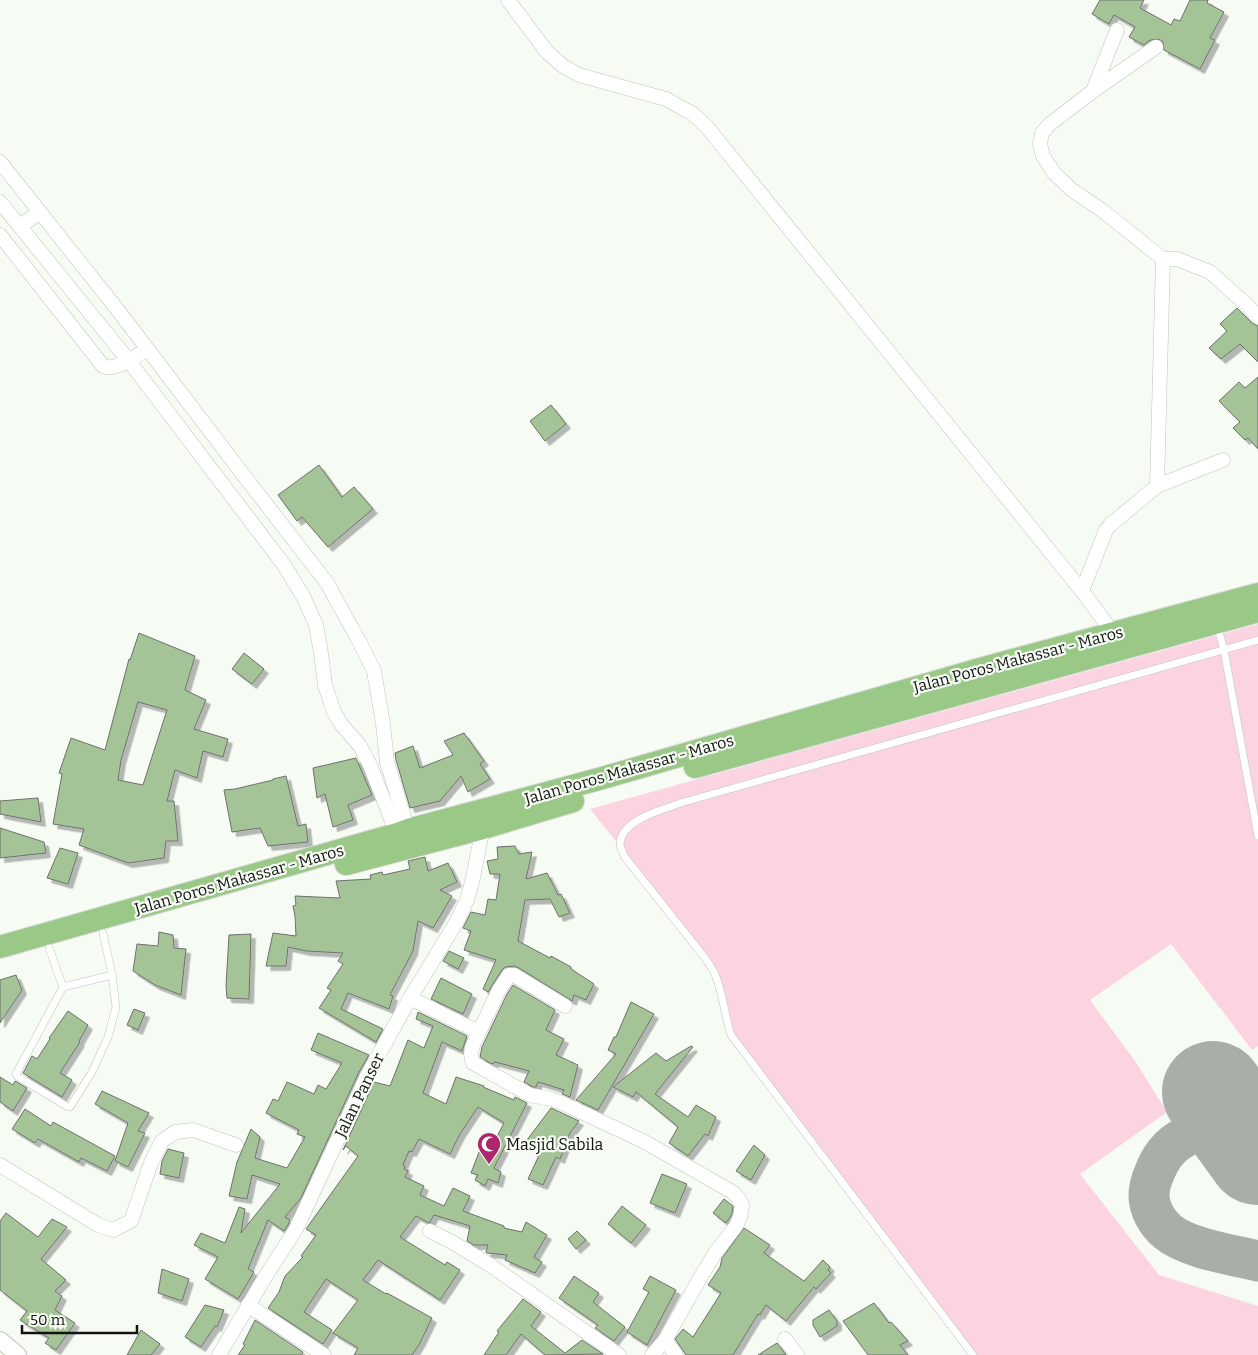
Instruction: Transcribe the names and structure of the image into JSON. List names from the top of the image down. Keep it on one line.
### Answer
{"streets":{"highway":["Jalan Poros Makassar - Maros"],"street":["Jalan Panser"]},"crossings":[["Jalan Poros Makassar - Maros","Jalan Panser"]],"places":{"mosque":["Masjid Sabila"]},"scale_bar":"50 m"}
